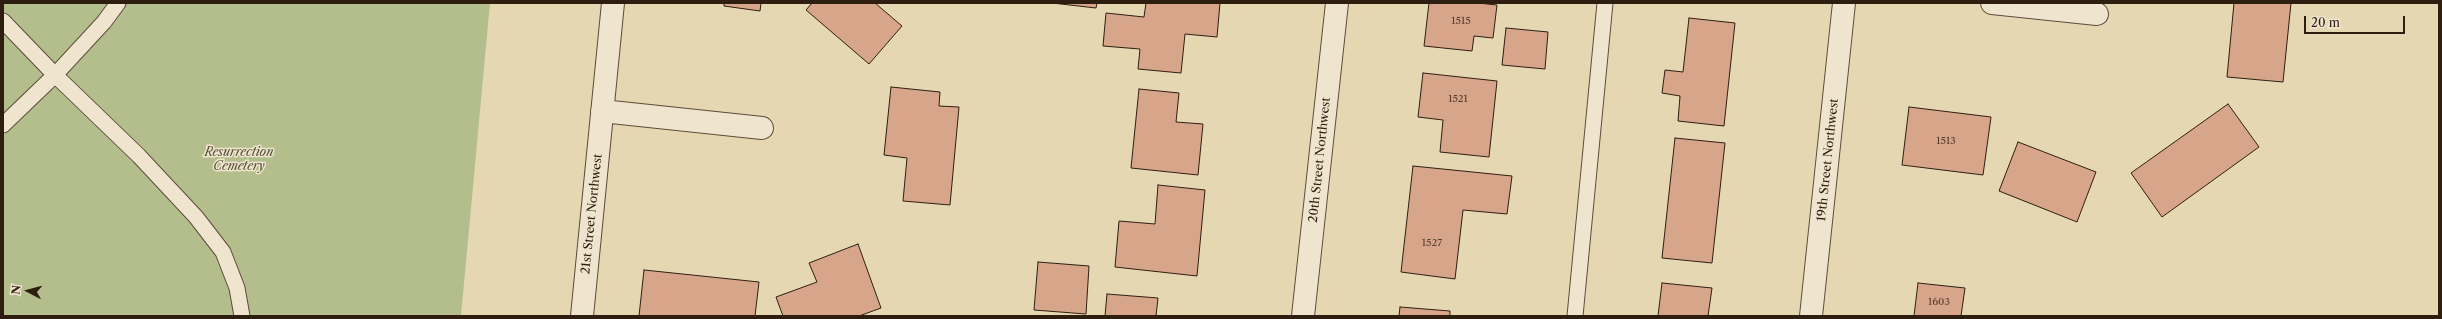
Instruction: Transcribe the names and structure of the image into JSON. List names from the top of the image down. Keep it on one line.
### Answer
{"streets":{"street":["20th Street Northwest","19th Street Northwest","21st Street Northwest"]},"parks":["Resurrection Cemetery"],"house_numbers":["1515","1521","1513","1527","1603"],"scale_bar":"20 m","north":"left"}
